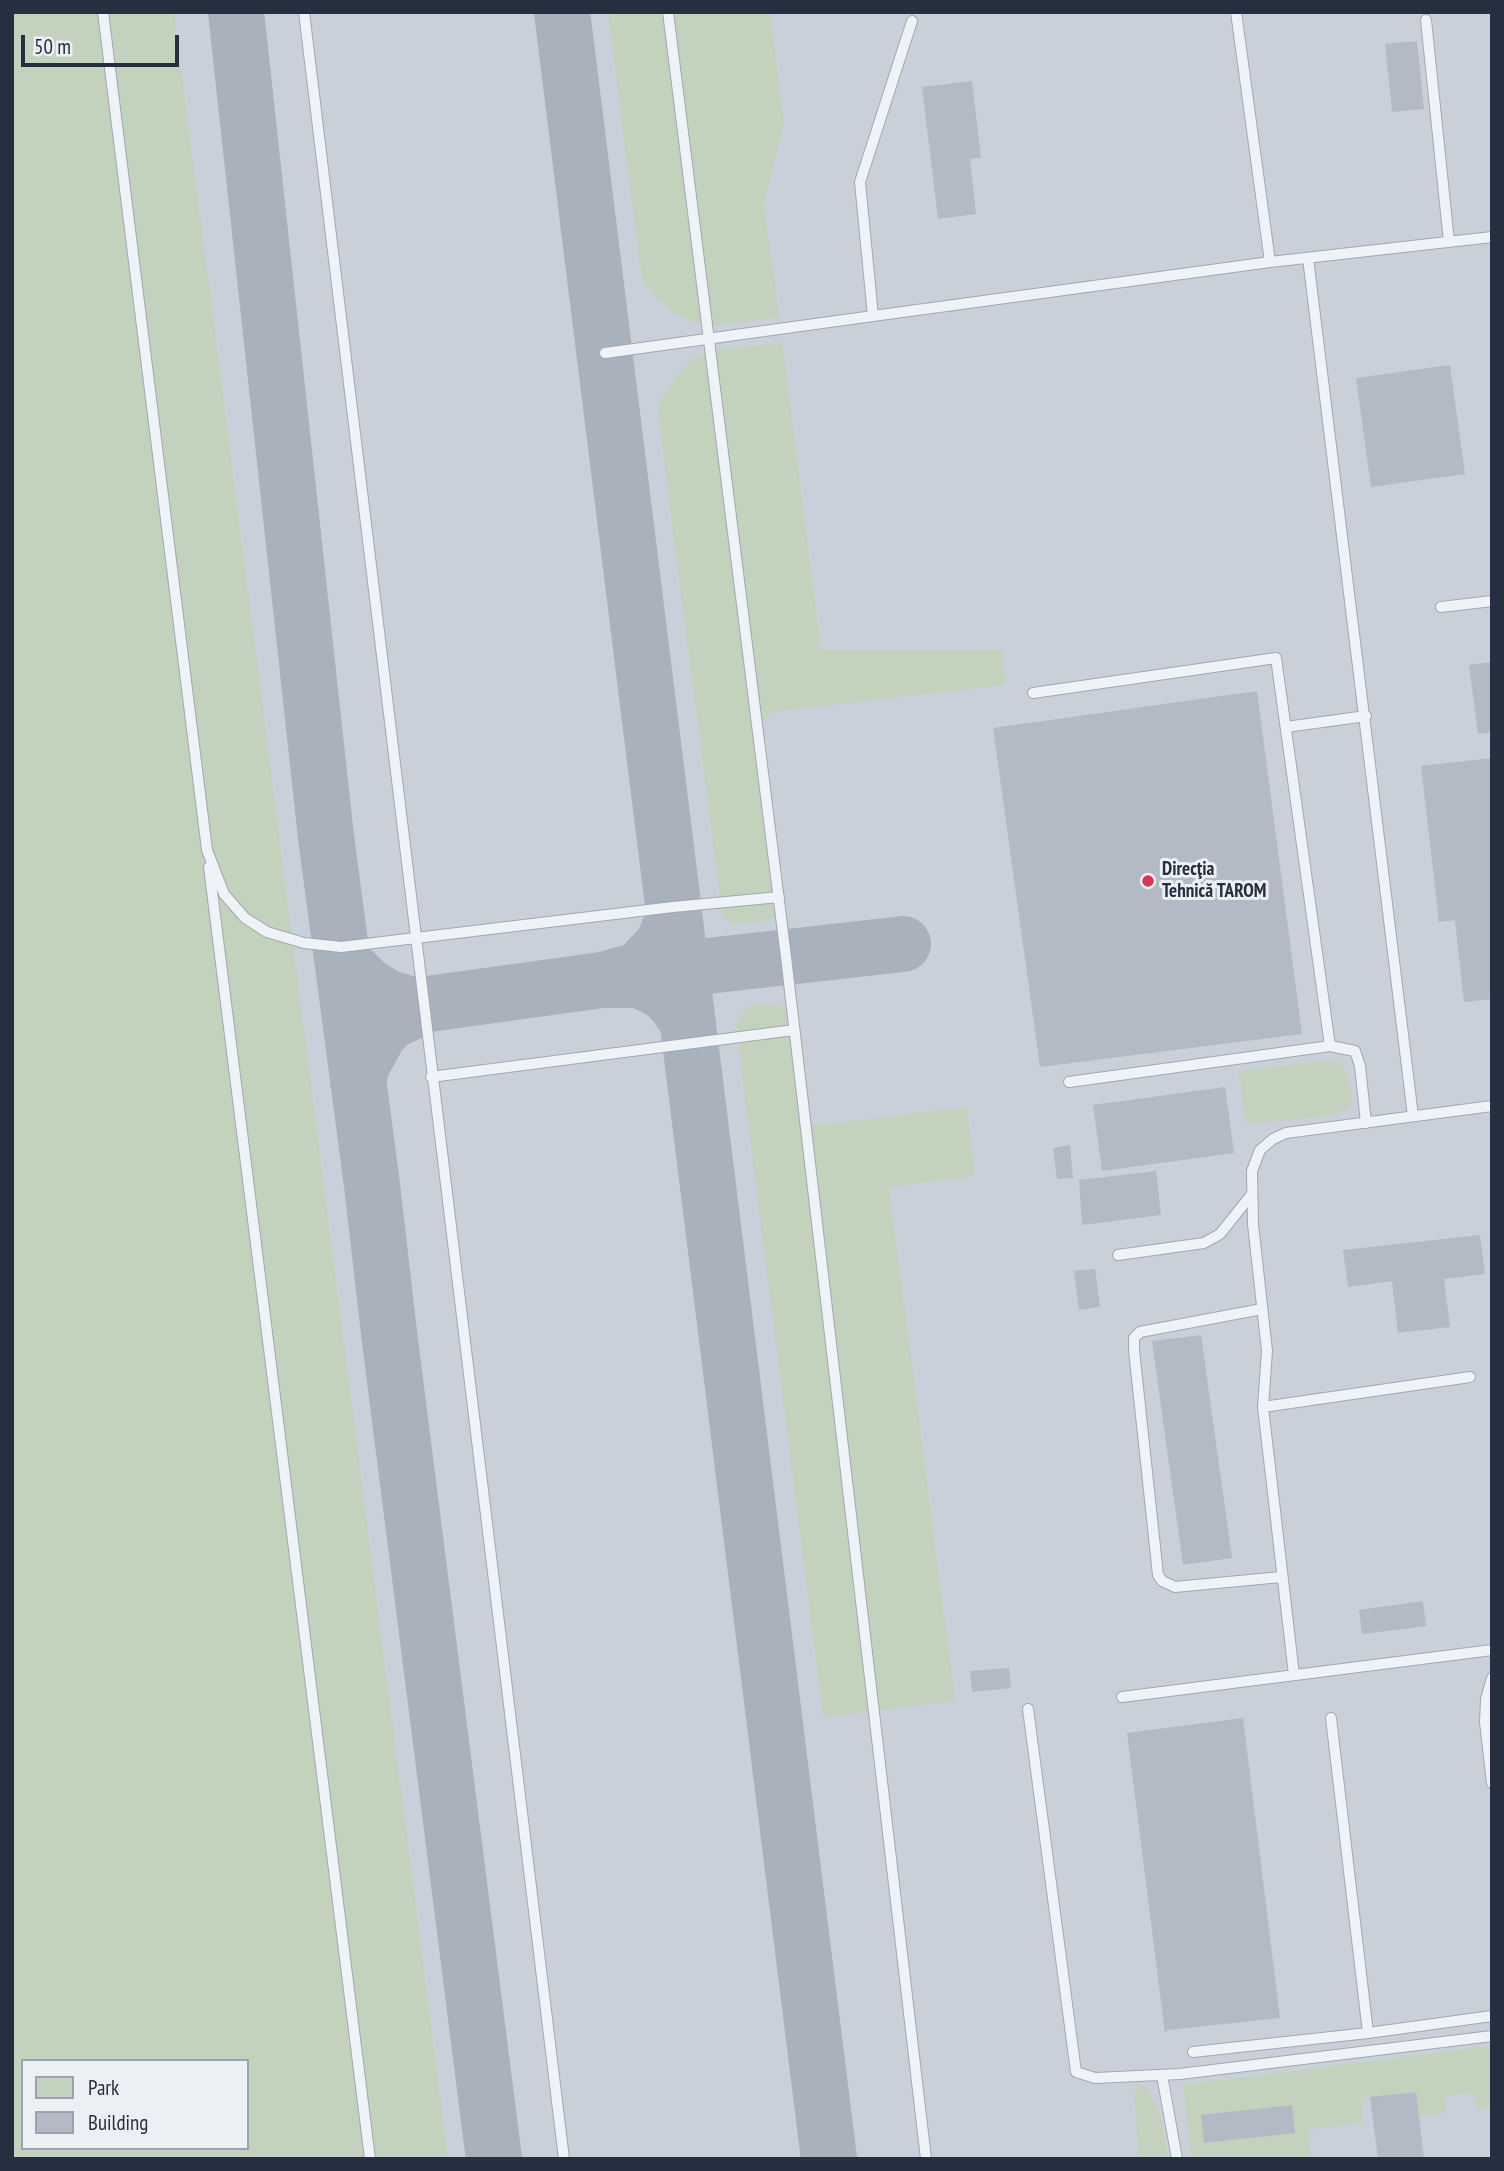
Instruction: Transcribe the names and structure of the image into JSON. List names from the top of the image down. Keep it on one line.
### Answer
{"places":["Direcţia Tehnică TAROM"],"legend":["Park","Building"],"scale_bar":"50 m"}
